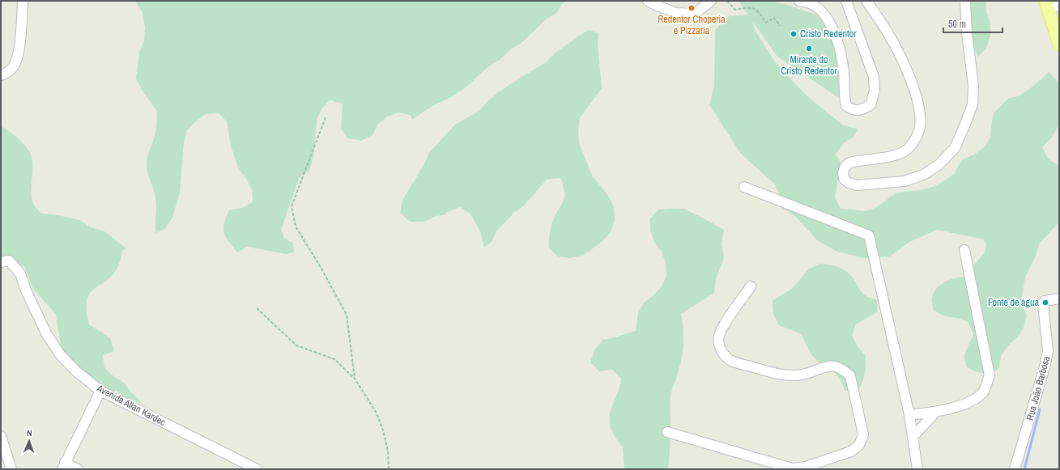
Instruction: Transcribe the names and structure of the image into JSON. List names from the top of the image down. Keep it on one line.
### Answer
{"streets":{"street":["Rua João Barbosa","Avenida Allan Kardec"]},"places":["Redentor Choperia e Pizzaria","Cristo Redentor","Mirante do Cristo Redentor","Fonte de água"],"scale_bar":"50 m","north":"top"}
